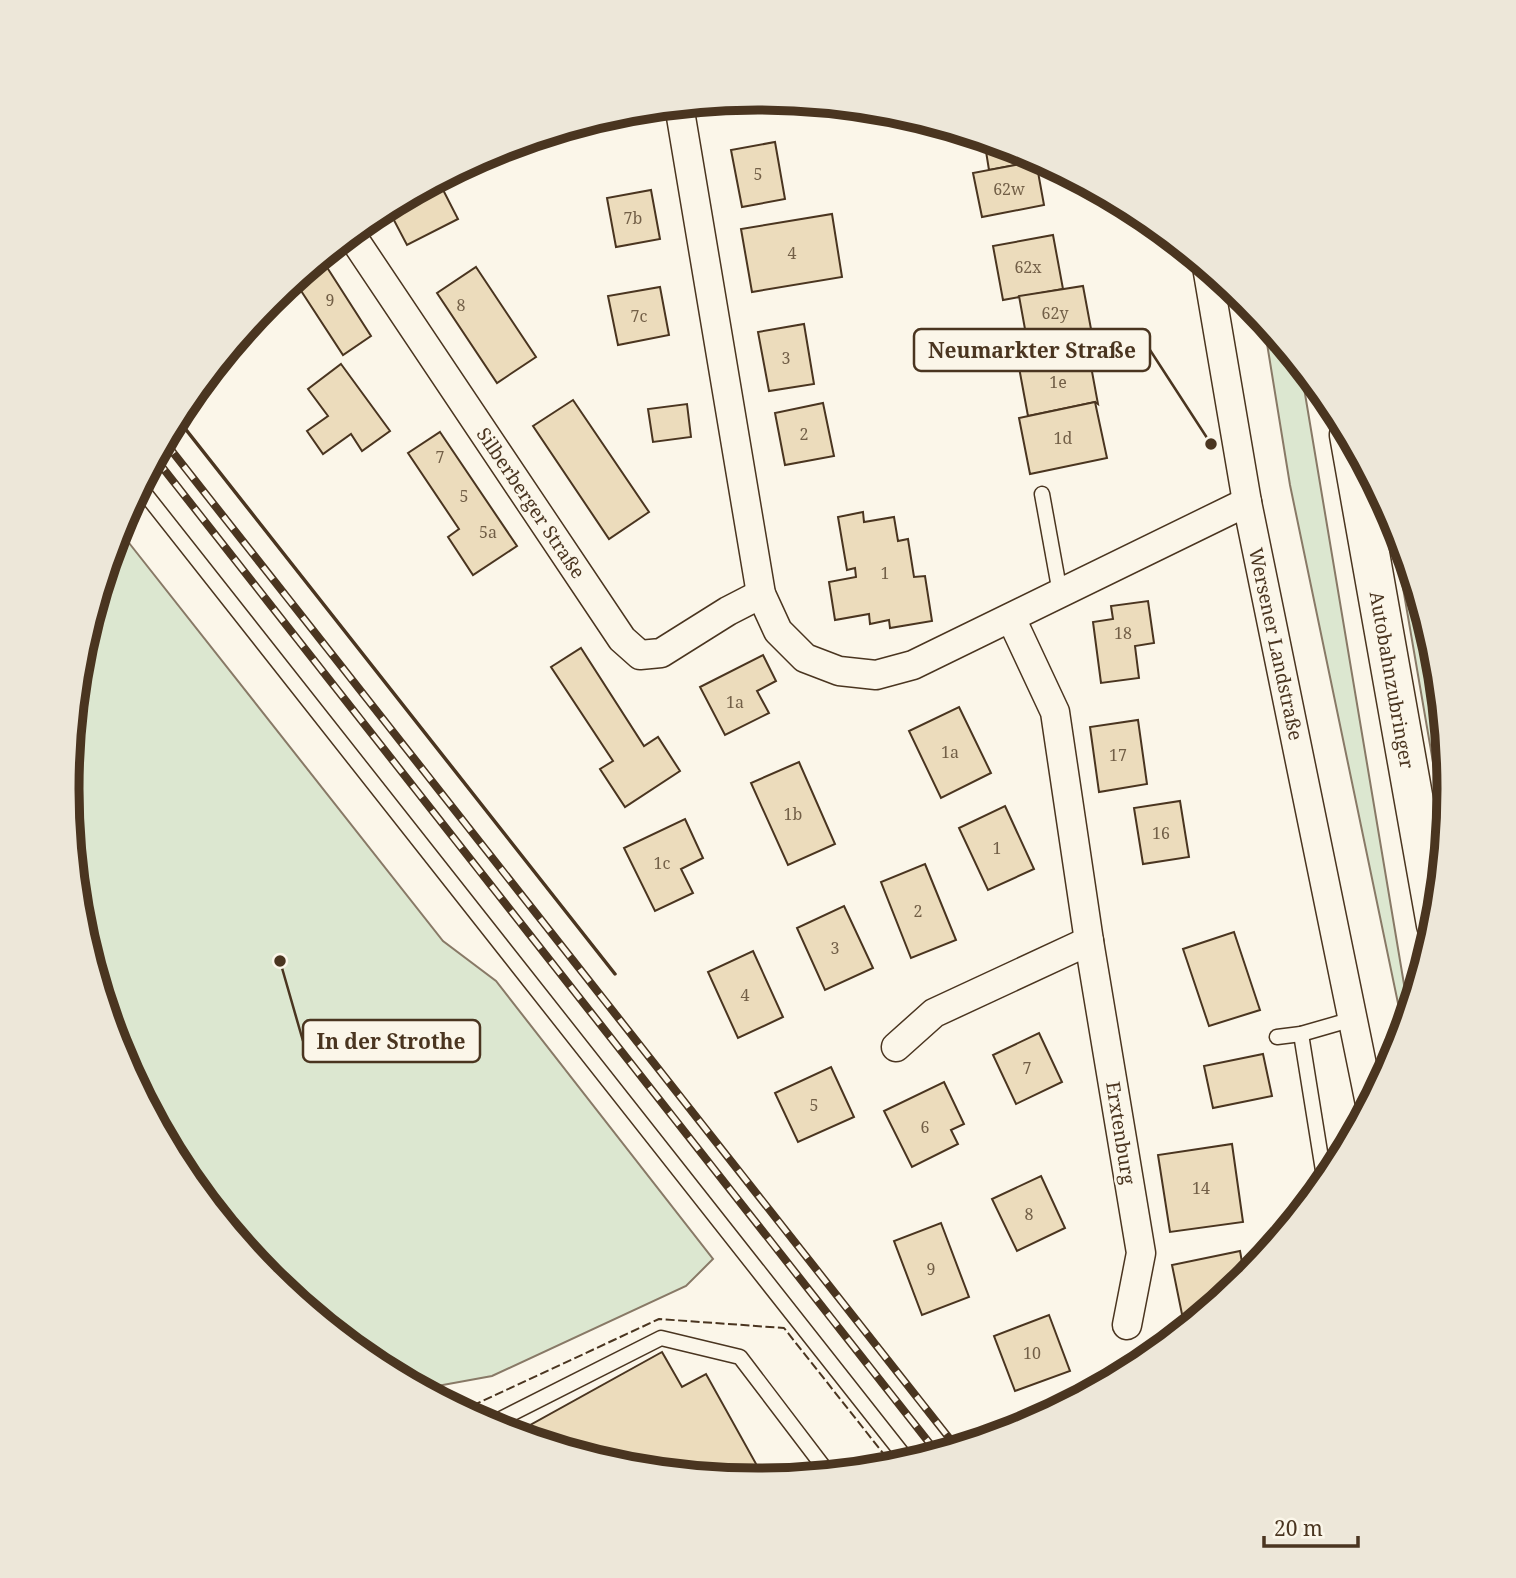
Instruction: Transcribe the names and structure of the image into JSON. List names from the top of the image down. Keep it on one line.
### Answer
{"streets":{"highway":["Autobahnzubringer"],"street":["Silberberger Straße","Wersener Landstraße","Erxtenburg"]},"places":["Neumarkter Straße","In der Strothe"],"house_numbers":["5","62w","7b","4","62x","9","8","62y","7c","3","1e","2","1d","7","5","5a","1","18","1a","1a","17","1b","16","1","1c","2","3","4","7","5","6","14","8","9","10"],"scale_bar":"20 m"}
